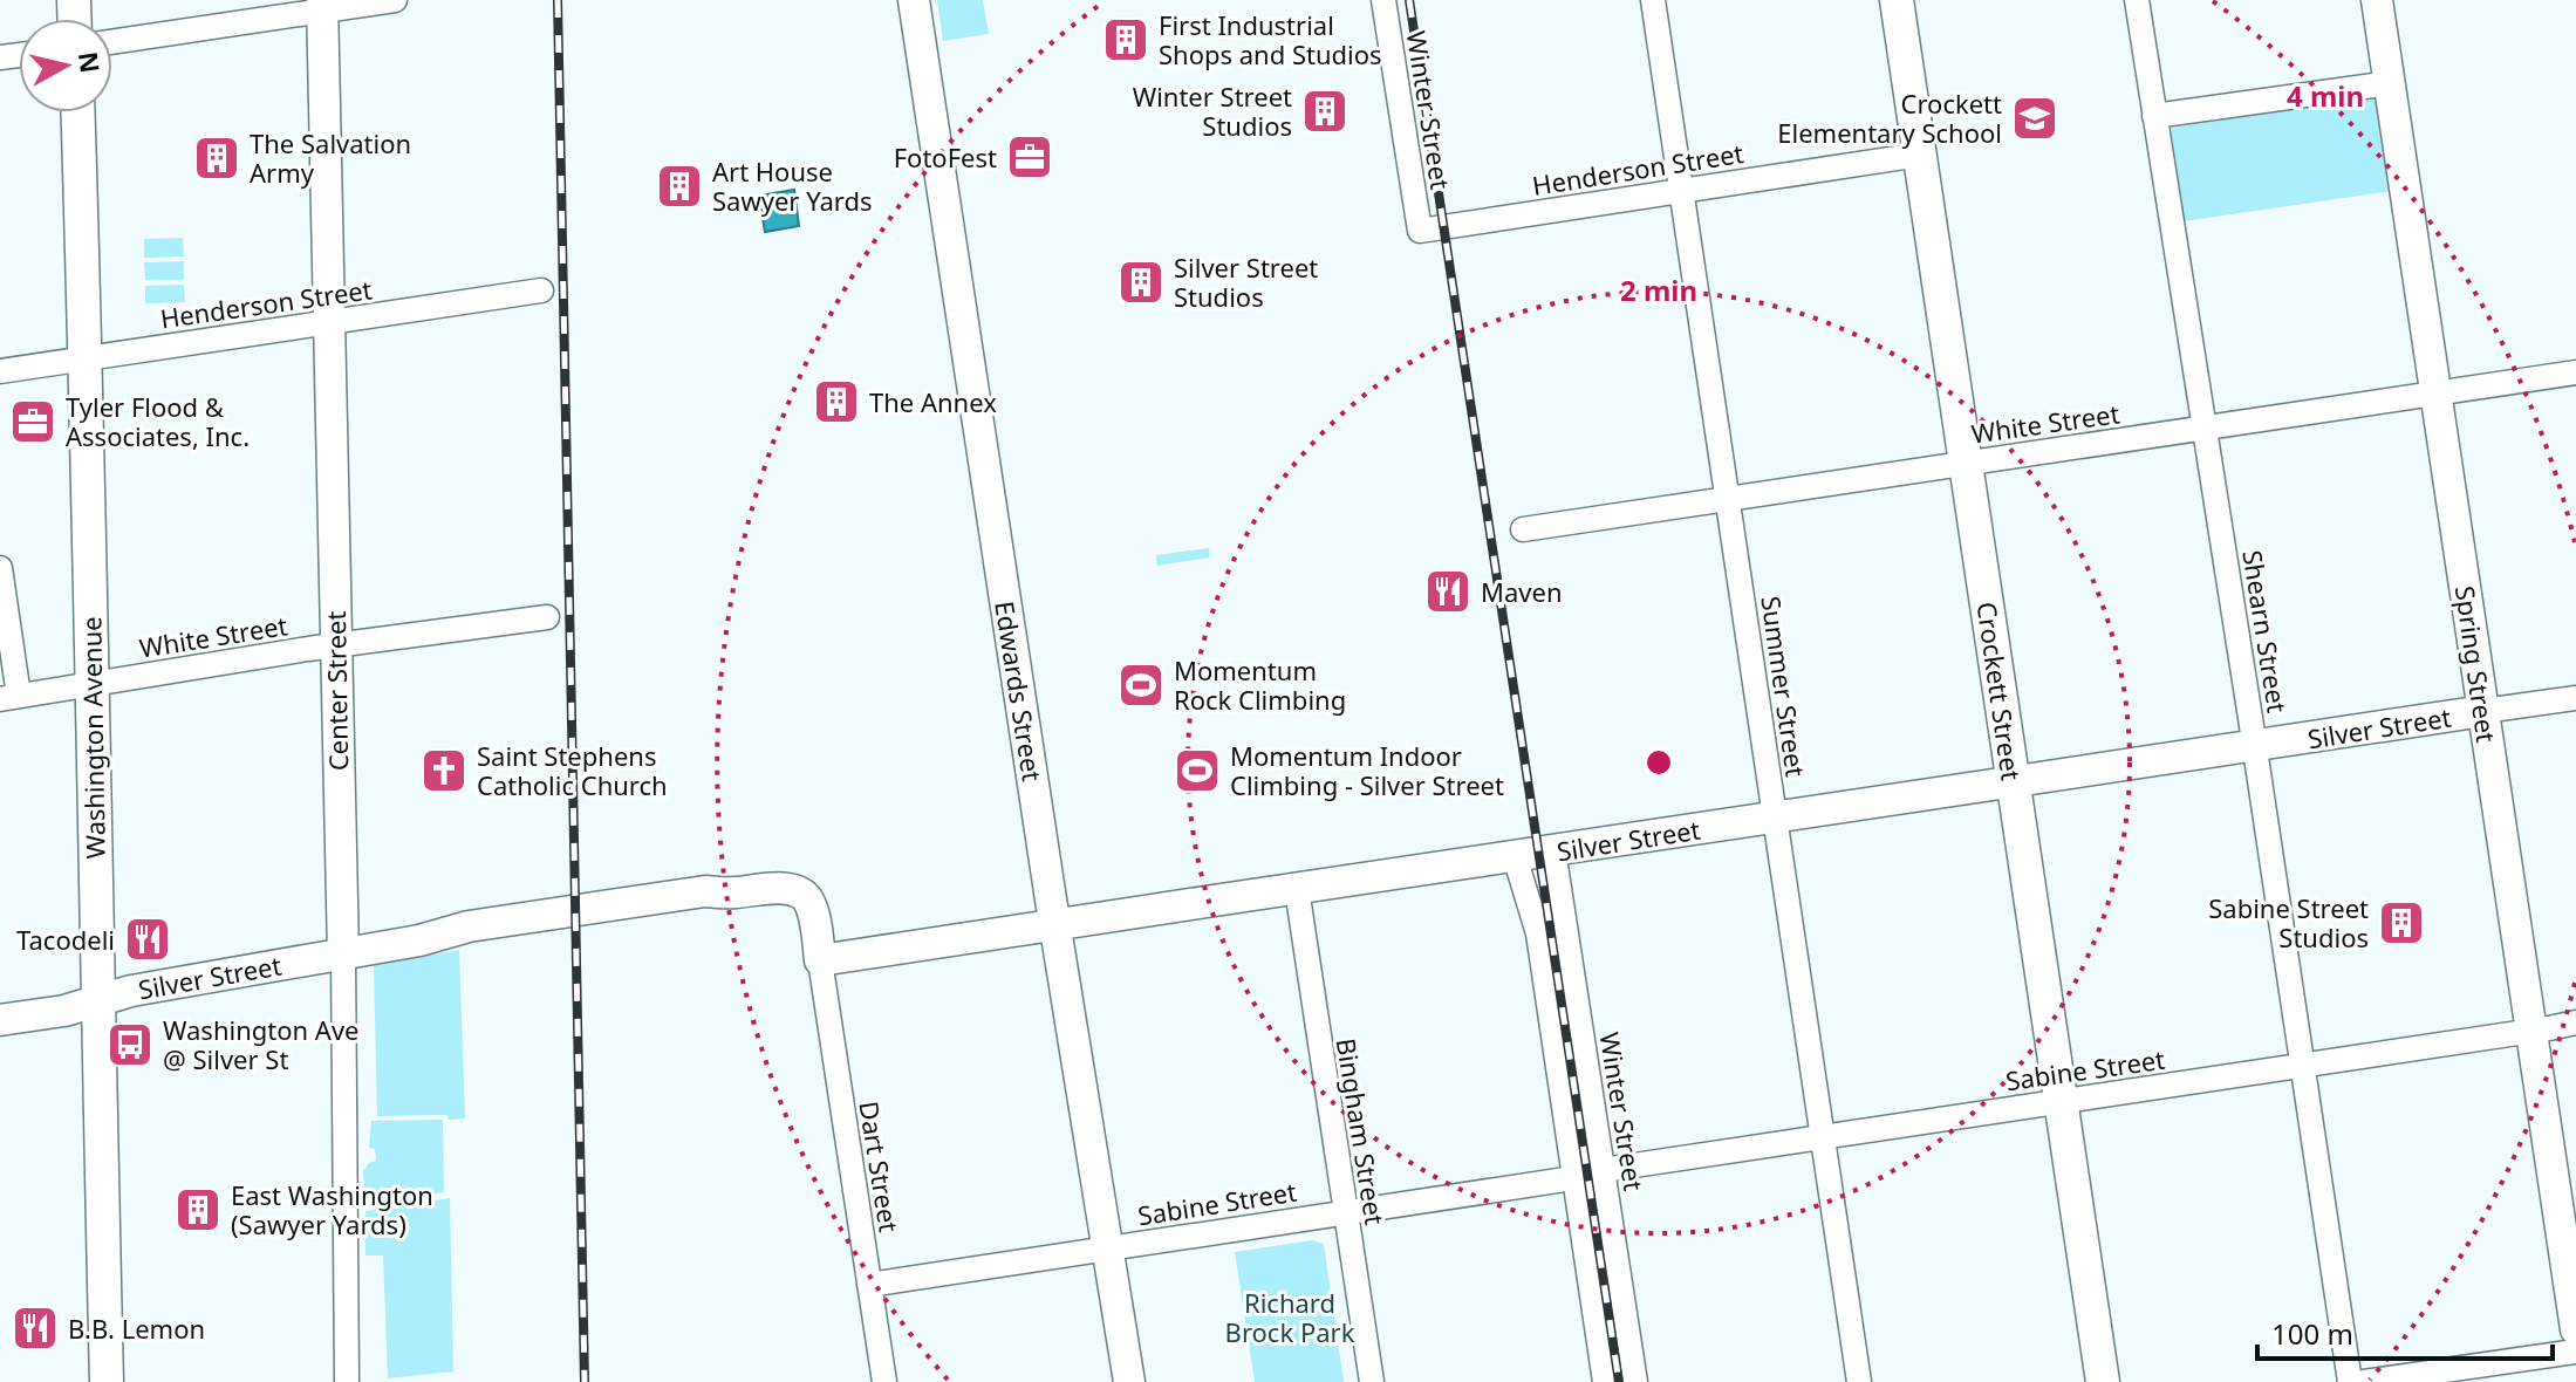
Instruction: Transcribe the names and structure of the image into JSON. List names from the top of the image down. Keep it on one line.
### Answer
{"streets":{"main road":["Crockett Street","Washington Avenue"],"street":["Winter Street","Henderson Street","White Street","Shearn Street","Spring Street","Summer Street","Center Street","Edwards Street","Silver Street","Sabine Street","Bingham Street","Dart Street"]},"crossings":[["Winter Street","Henderson Street"],["Winter Street","Silver Street"],["Winter Street","Sabine Street"],["Henderson Street","Summer Street"],["Henderson Street","Center Street"],["Henderson Street","Crockett Street"],["Henderson Street","Washington Avenue"],["White Street","Shearn Street"],["White Street","Spring Street"],["White Street","Summer Street"],["White Street","Center Street"],["White Street","Crockett Street"],["White Street","Washington Avenue"],["Shearn Street","Silver Street"],["Shearn Street","Sabine Street"],["Spring Street","Silver Street"],["Spring Street","Sabine Street"],["Summer Street","Silver Street"],["Summer Street","Sabine Street"],["Center Street","Silver Street"],["Edwards Street","Silver Street"],["Edwards Street","Sabine Street"],["Crockett Street","Silver Street"],["Crockett Street","Sabine Street"],["Silver Street","Washington Avenue"],["Silver Street","Bingham Street"],["Silver Street","Dart Street"],["Sabine Street","Bingham Street"],["Sabine Street","Dart Street"]],"parks":["Richard Brock Park"],"places":{"building":["First Industrial Shops and Studios","Winter Street Studios","The Salvation Army","Art House Sawyer Yards","Silver Street Studios","The Annex","Sabine Street Studios","East Washington (Sawyer Yards)"],"school or university":["Crockett Elementary School"],"office":["FotoFest","Tyler Flood & Associates, Inc."],"restaurant":["Maven","Tacodeli","B.B. Lemon"],"sports":["Momentum Rock Climbing","Momentum Indoor Climbing - Silver Street"],"church":["Saint Stephens Catholic Church"],"bus stop":["Washington Ave @ Silver St"]},"scale_bar":"100 m","north":"right","rings":["4 min","2 min"]}
